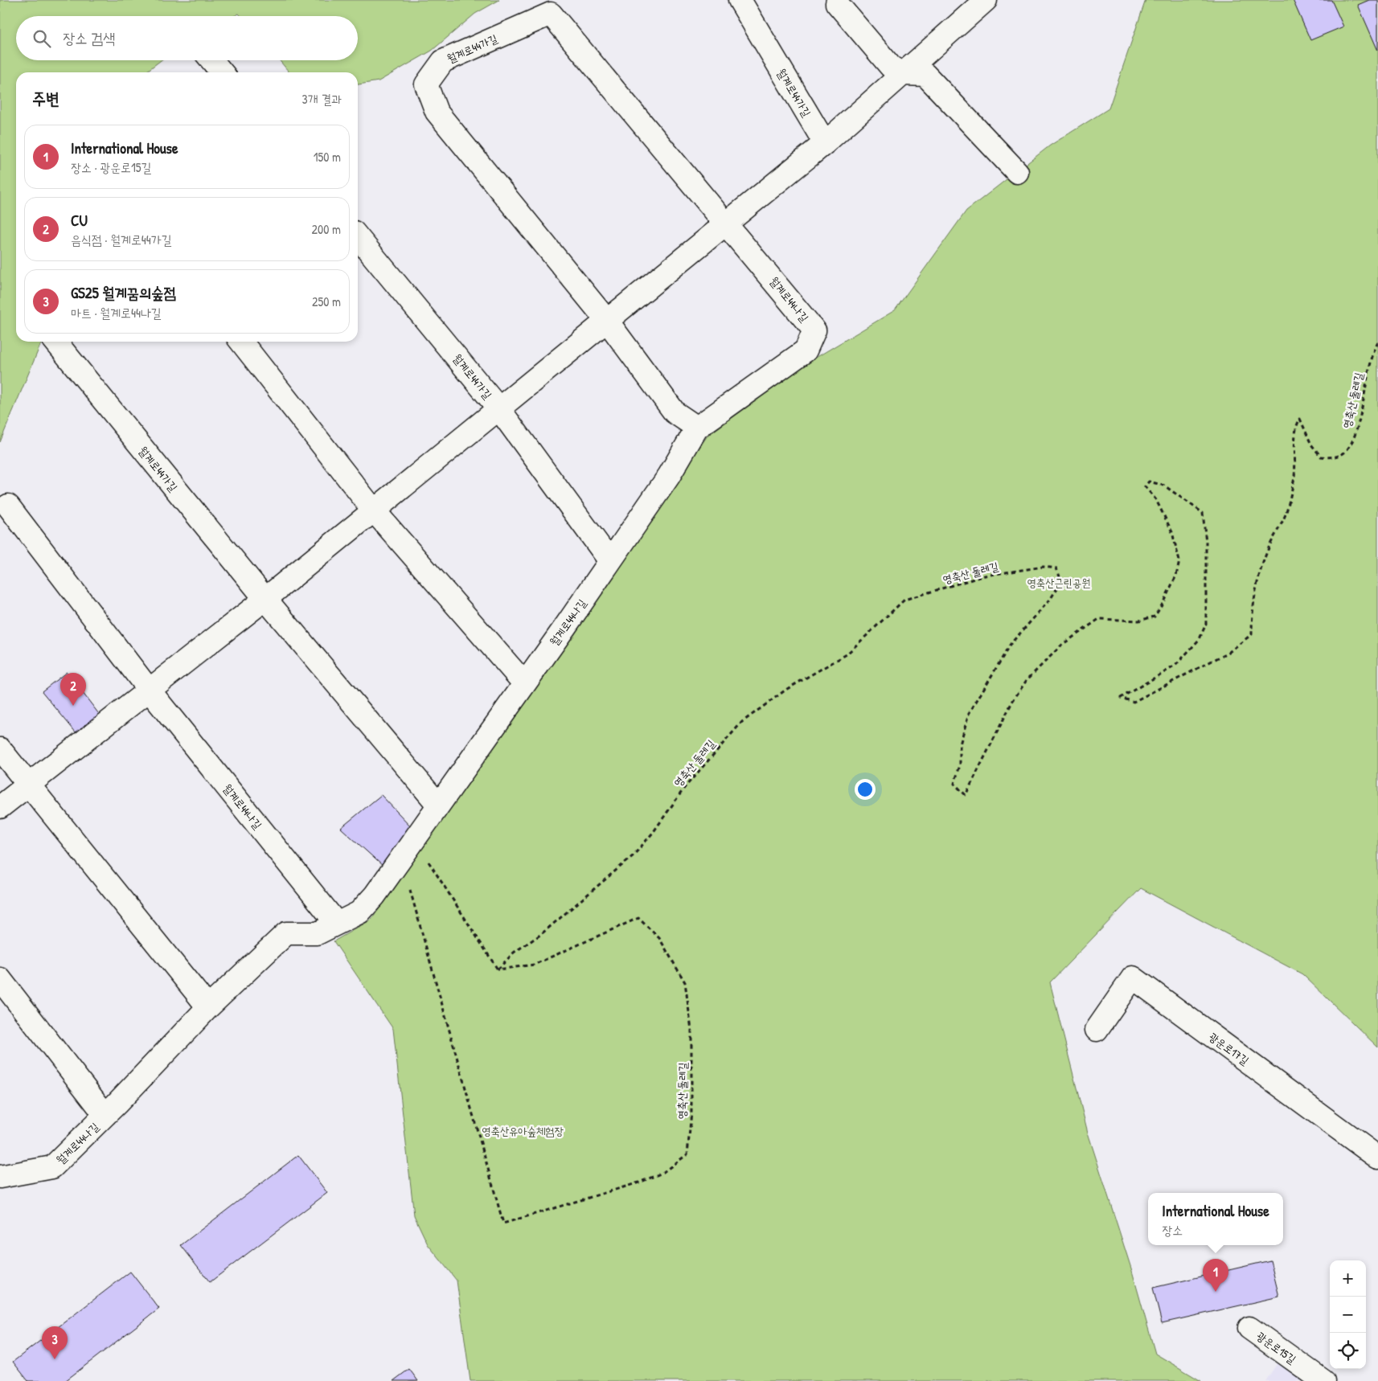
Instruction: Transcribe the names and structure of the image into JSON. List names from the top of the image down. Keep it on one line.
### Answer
{"streets":{"street":["월계로44가길","월계로44나길","광운로17길","광운로15길"],"path":["영축산 둘레길"]},"crossings":[["월계로44가길","월계로44나길"],["월계로44나길","영축산 둘레길"]],"parks":["영축산근린공원","영축산유아숲체험장"],"page":{"search":"장소 검색","heading":["주변","3개 결과"],"list":[{"mark":"1","name":"International House","note":"장소 · 광운로15길","value":"150 m"},{"mark":"2","name":"CU","note":"음식점 · 월계로44가길","value":"200 m"},{"mark":"3","name":"GS25 월계꿈의숲점","note":"마트 · 월계로44나길","value":"250 m"}],"pins":["2","1","3"],"popup":["International House","장소"],"map_buttons":["+","−"]}}
